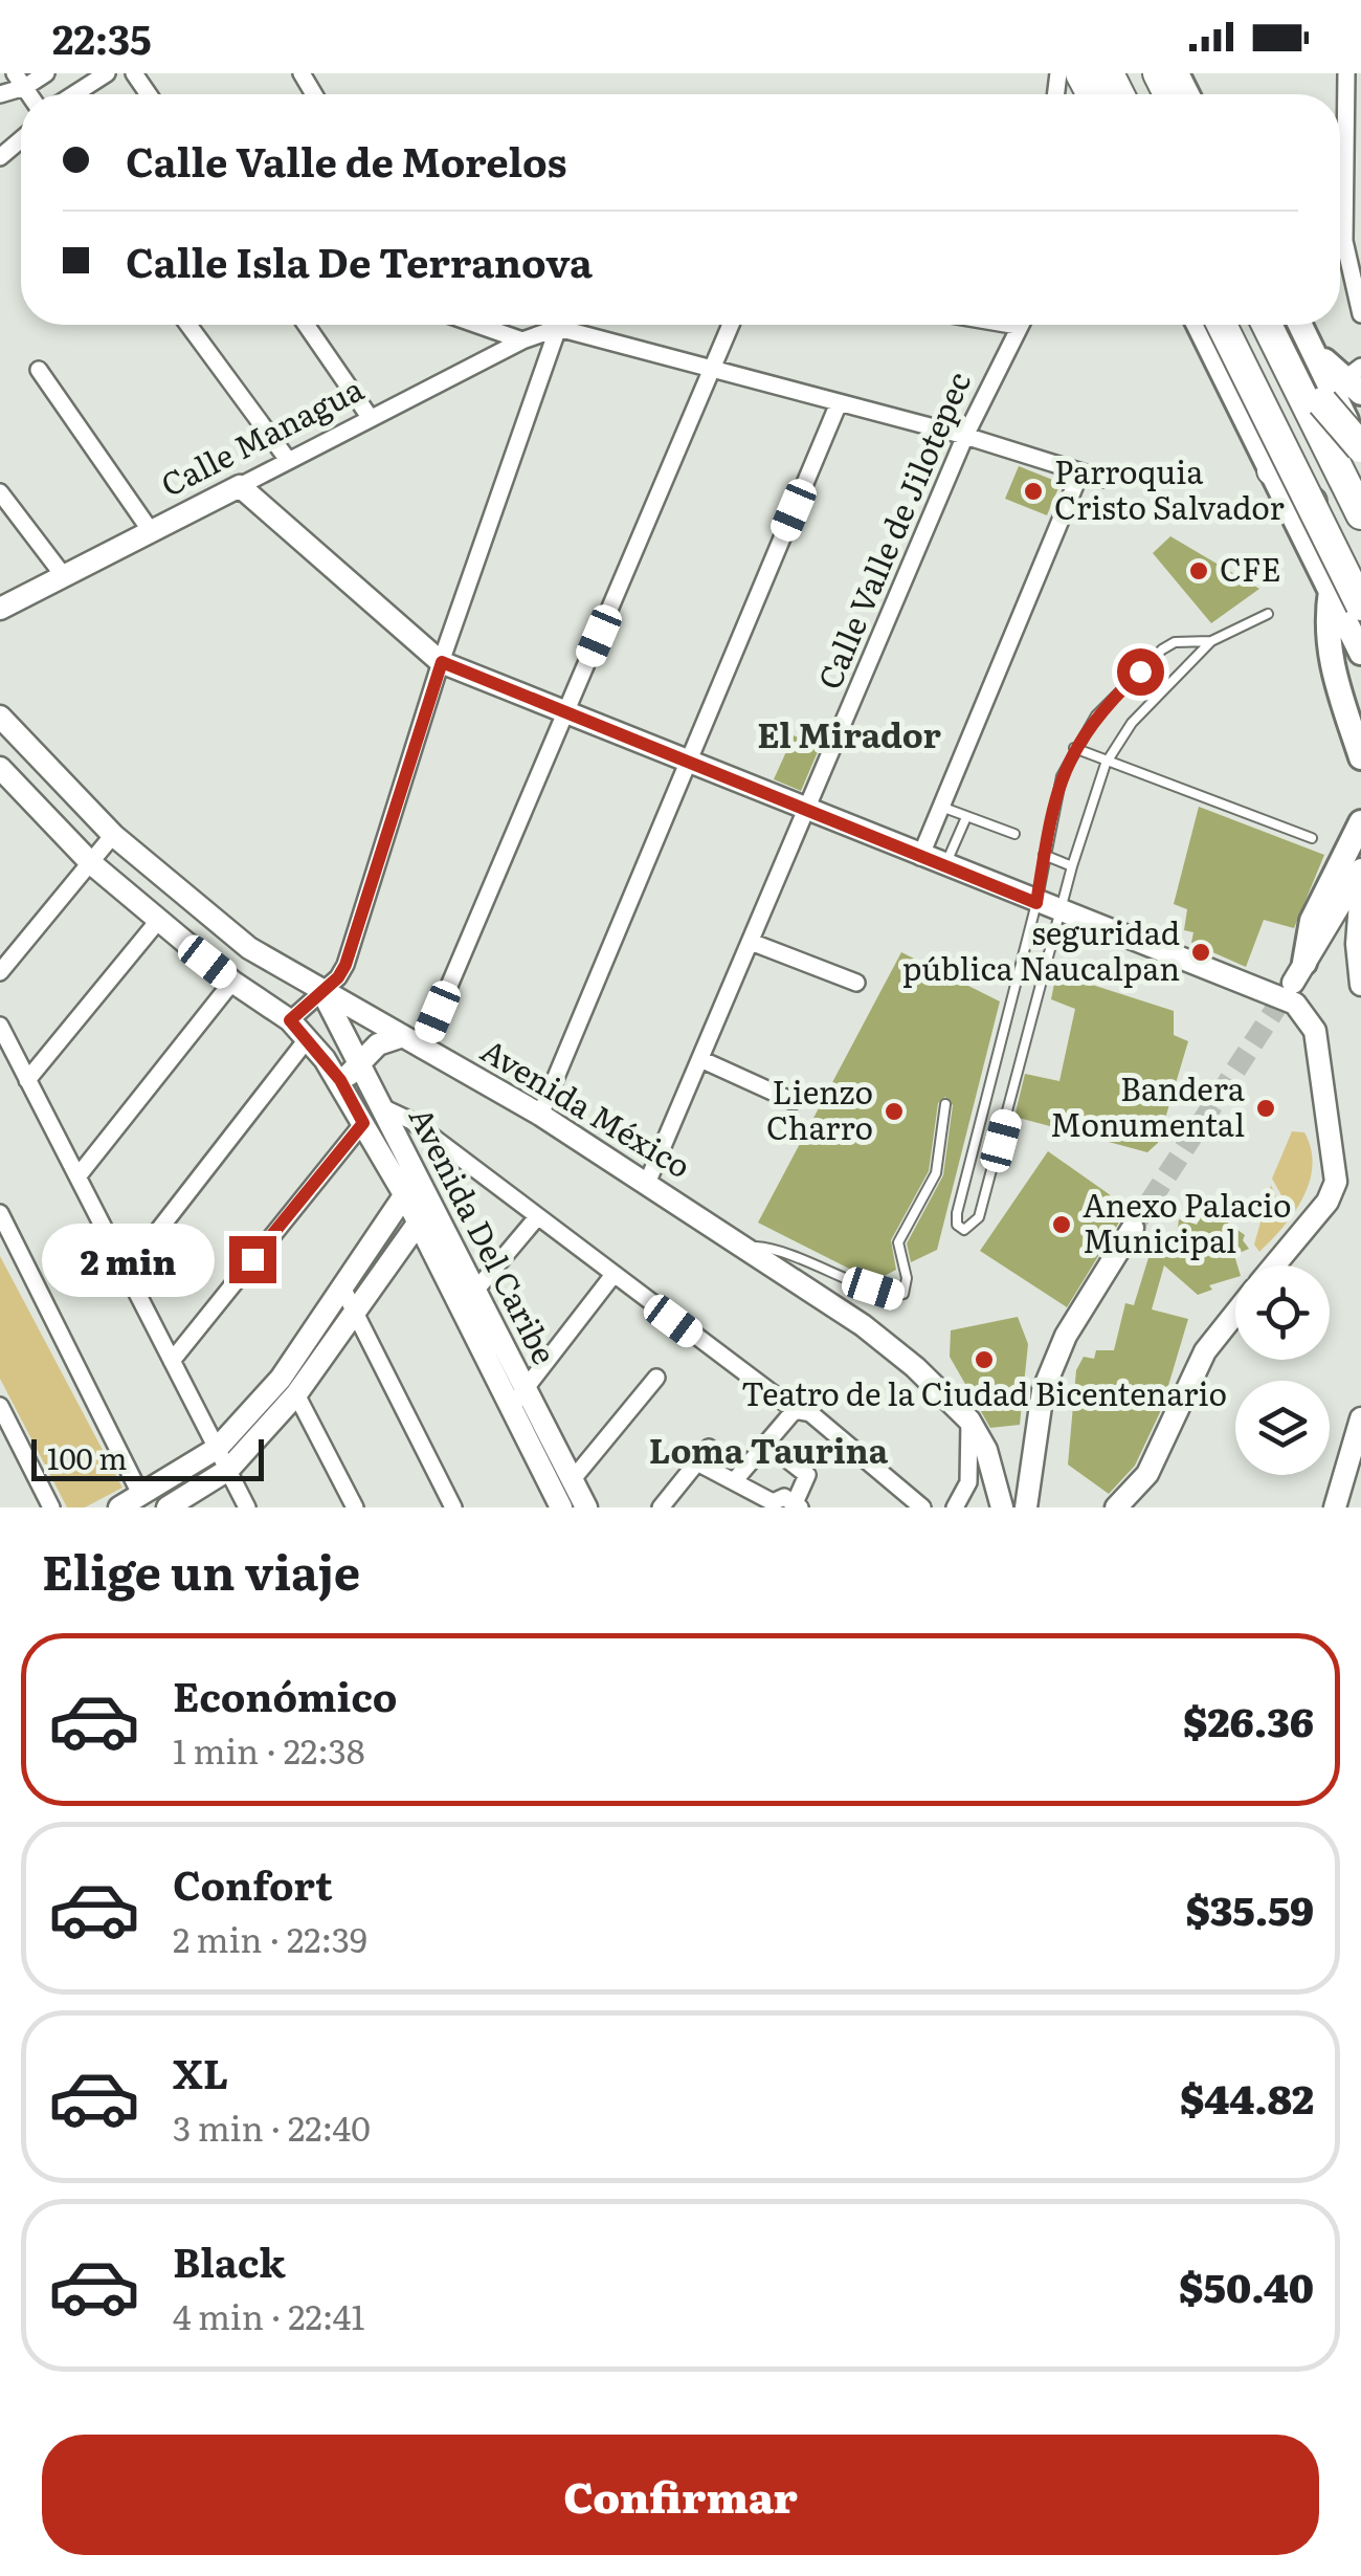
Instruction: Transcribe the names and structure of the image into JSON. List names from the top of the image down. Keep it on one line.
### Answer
{"streets":{"main road":["Calle Managua","Avenida México","Avenida Del Caribe"],"street":["Calle Valle de Jilotepec"]},"crossings":[["Calle Valle de Jilotepec","Avenida México"],["Avenida México","Avenida Del Caribe"]],"districts":["El Mirador","Loma Taurina"],"places":["Parroquia Cristo Salvador","CFE","seguridad pública Naucalpan","Bandera Monumental","Lienzo Charro","Anexo Palacio Municipal","Teatro de la Ciudad Bicentenario"],"scale_bar":"100 m","page":{"status":"22:35","banner":["Calle Valle de Morelos","Calle Isla De Terranova"],"bubble":"2 min","scale":"100 m","heading":"Elige un viaje","list":[{"name":"Económico","note":"1 min · 22:38","value":"$26.36"},{"name":"Confort","note":"2 min · 22:39","value":"$35.59"},{"name":"XL","note":"3 min · 22:40","value":"$44.82"},{"name":"Black","note":"4 min · 22:41","value":"$50.40"}],"buttons":"Confirmar"}}
